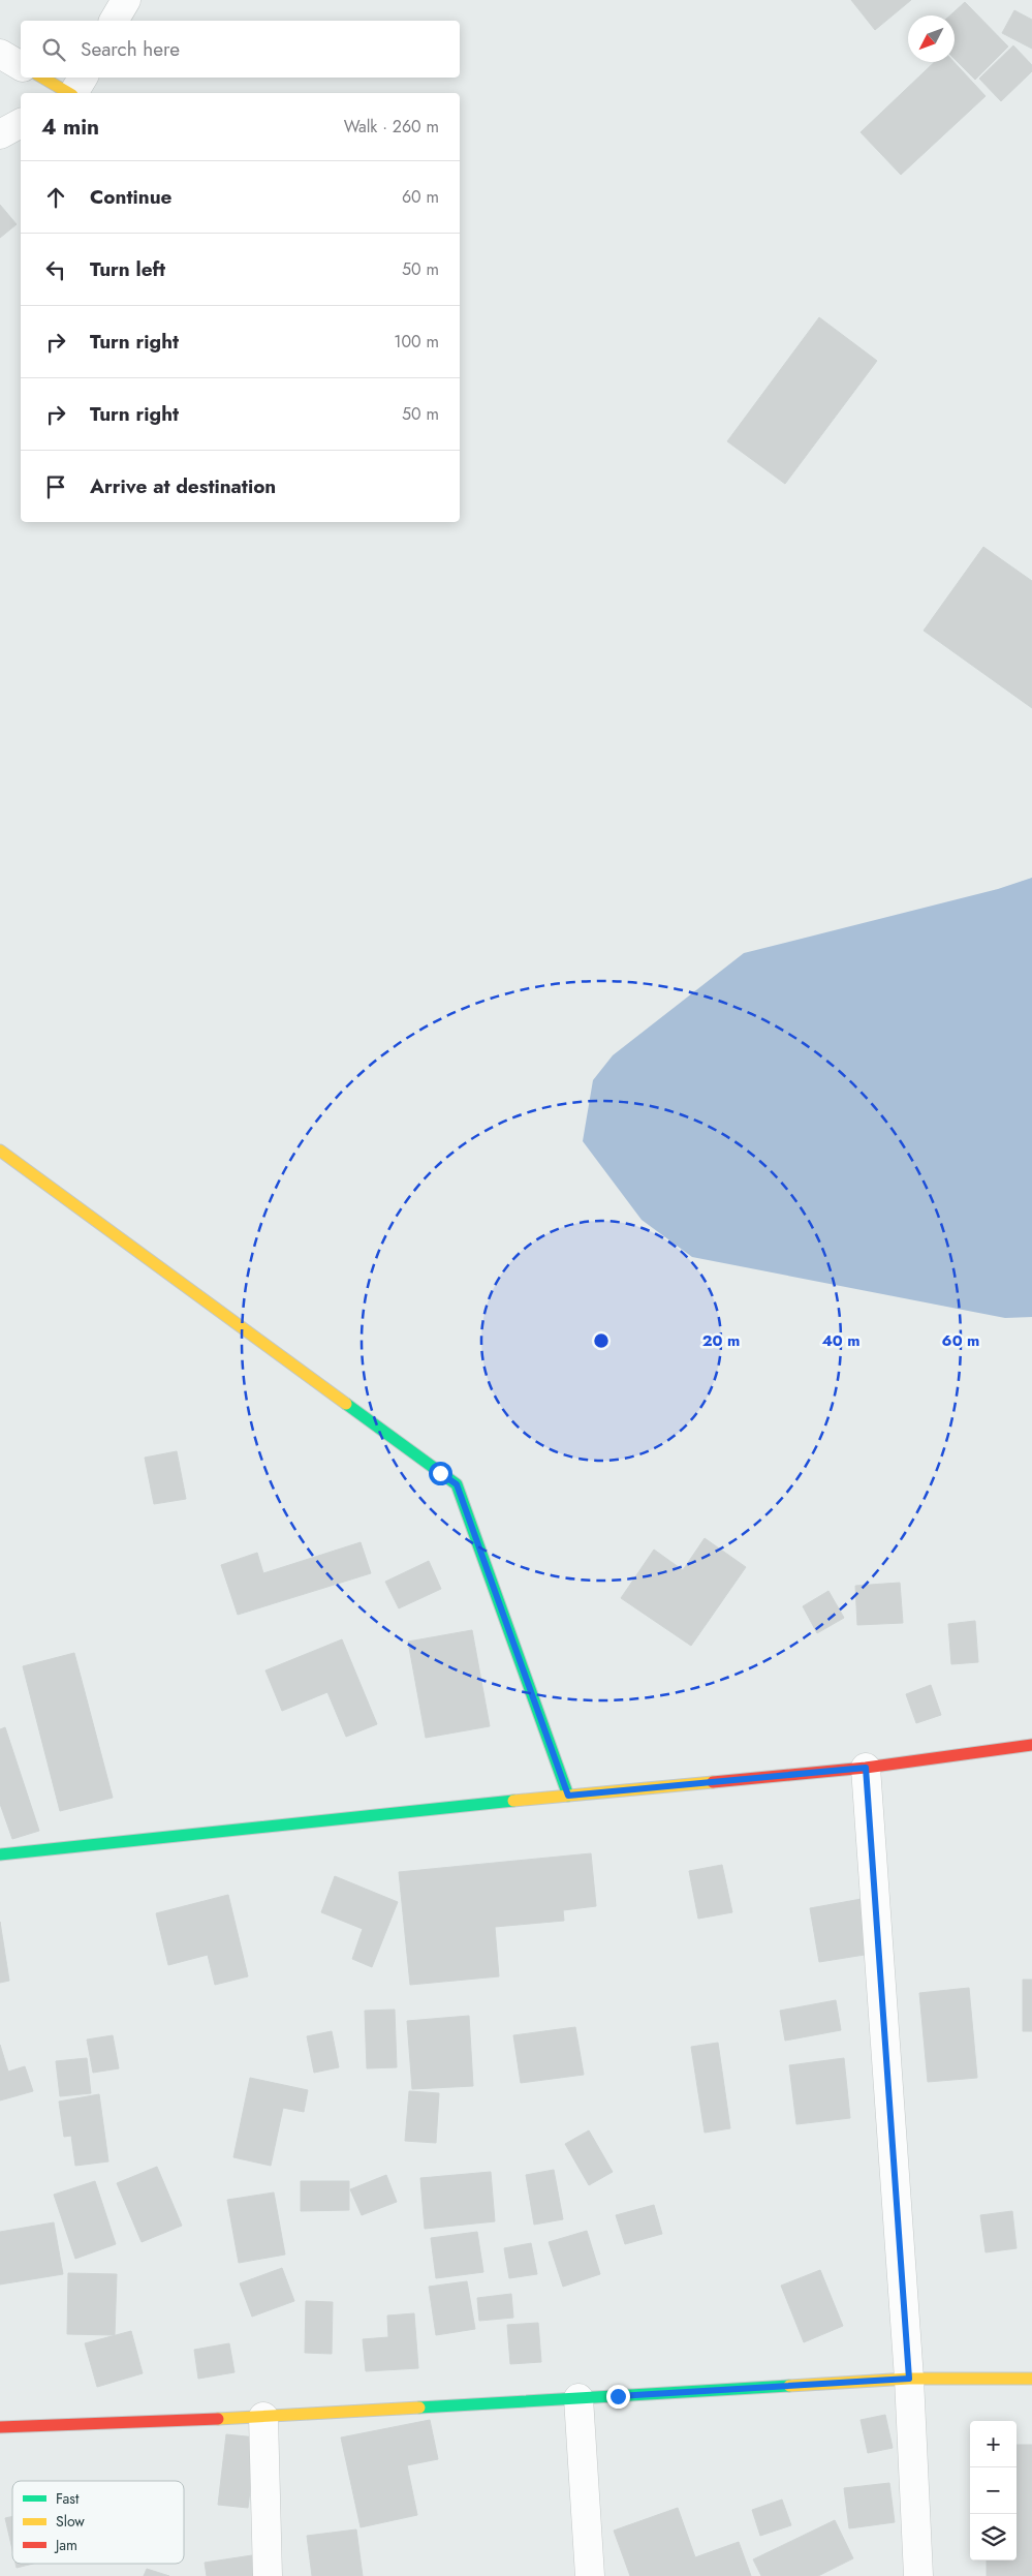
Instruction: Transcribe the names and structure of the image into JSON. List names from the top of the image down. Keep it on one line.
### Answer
{"legend":["Fast","Slow","Jam"],"north":"bottom left","page":{"search":"Search here","heading":["4 min","Walk · 260 m"],"list":[["Continue","60 m"],["Turn left","50 m"],["Turn right","100 m"],["Turn right","50 m"],"Arrive at destination"],"map_buttons":["+","−"]},"rings":["20 m","40 m","60 m"]}
